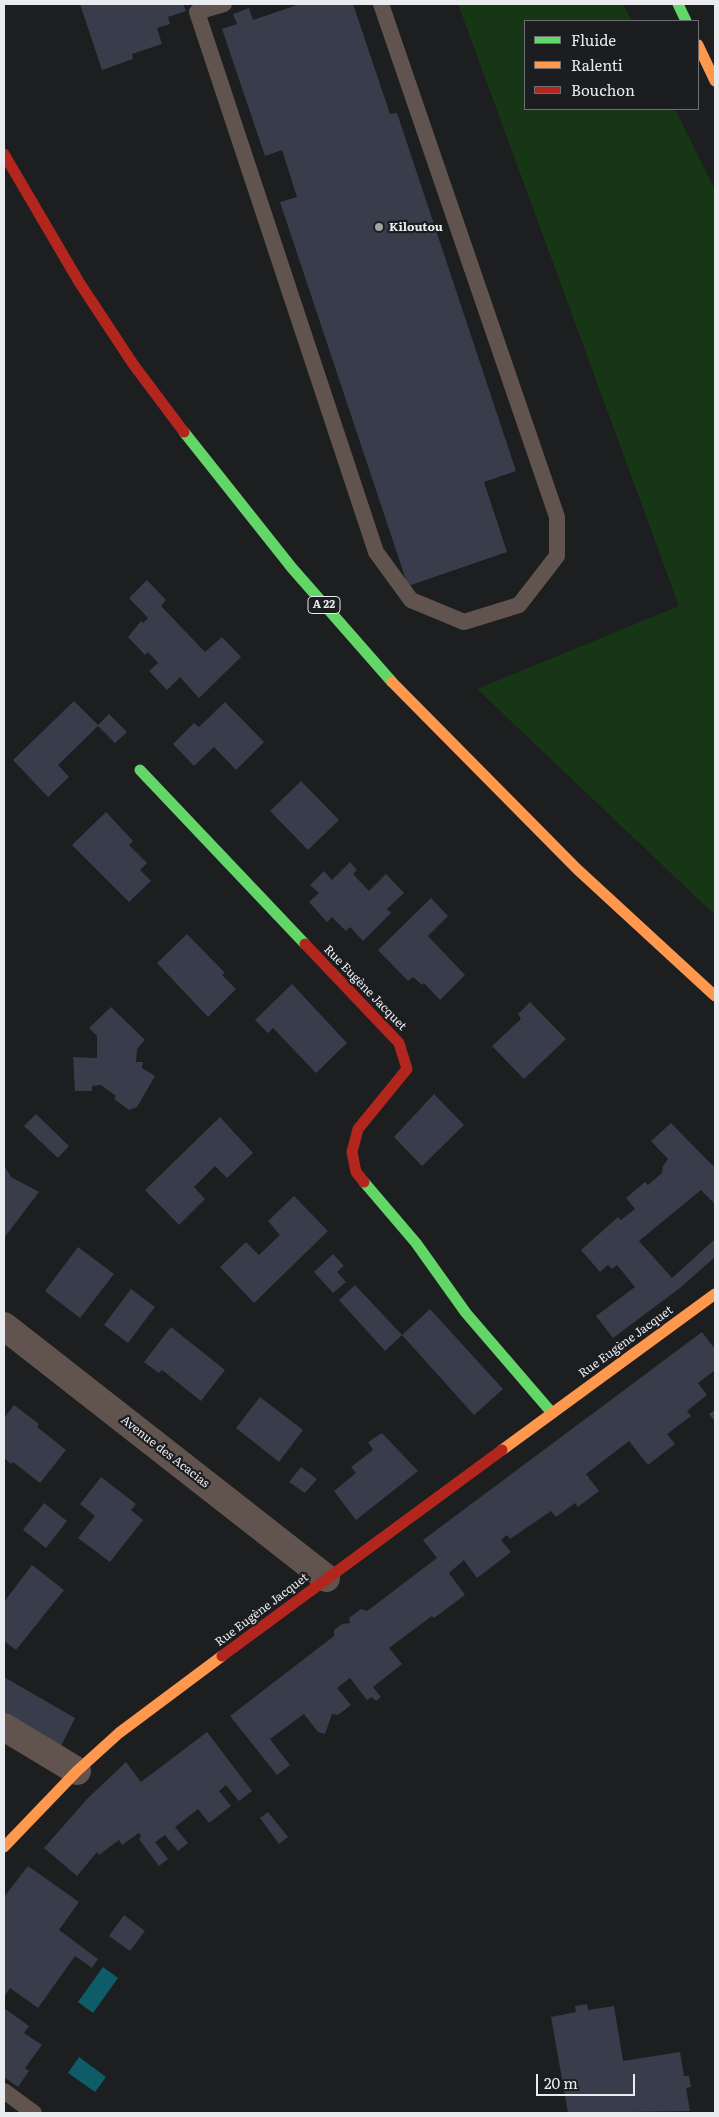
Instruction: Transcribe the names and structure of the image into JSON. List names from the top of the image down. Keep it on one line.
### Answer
{"streets":{"main road":["A 22","Rue Eugène Jacquet"],"street":["Avenue des Acacias"]},"crossings":[["Rue Eugène Jacquet","Avenue des Acacias"]],"places":["Kiloutou"],"legend":["Fluide","Ralenti","Bouchon"],"scale_bar":"20 m"}
